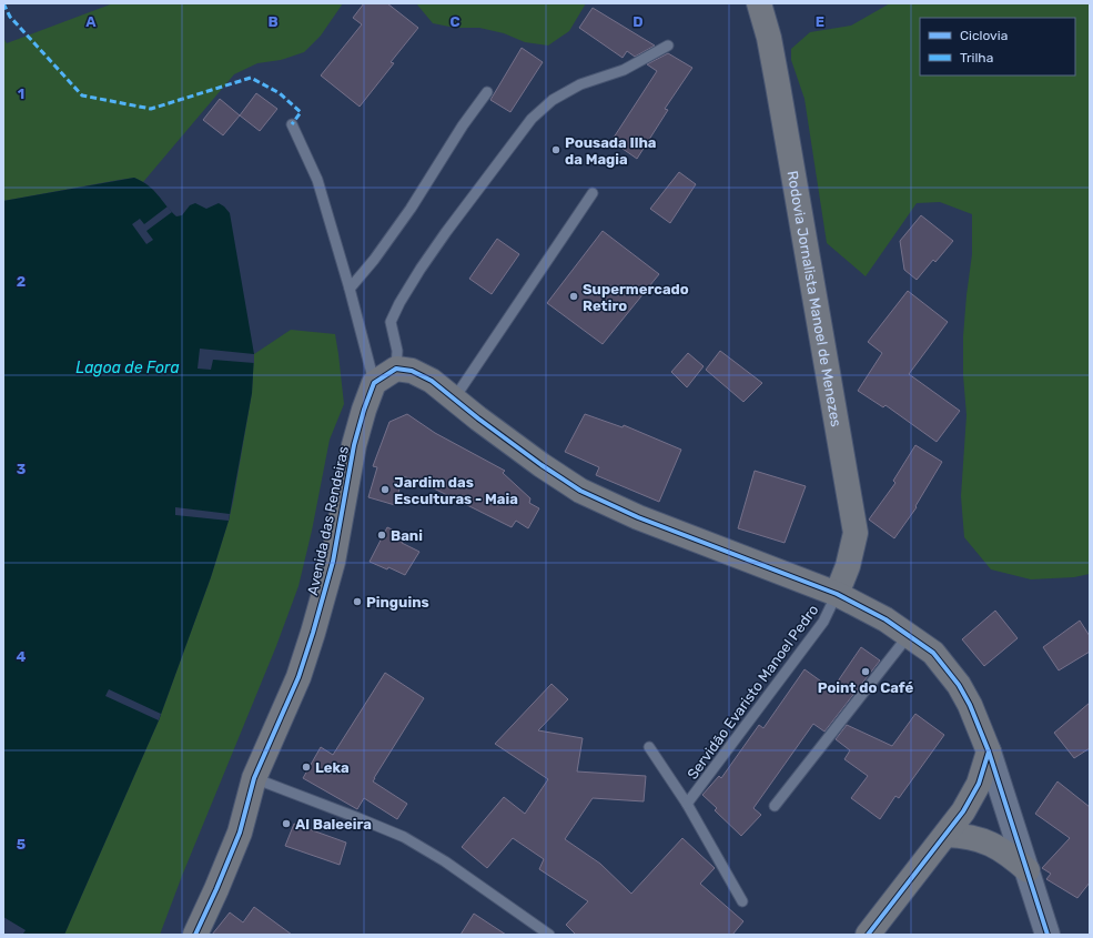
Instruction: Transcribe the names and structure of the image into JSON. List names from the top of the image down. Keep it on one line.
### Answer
{"streets":{"main road":["Rodovia Jornalista Manoel de Menezes","Avenida das Rendeiras"],"lane":["Servidão Evaristo Manoel Pedro"]},"crossings":[["Rodovia Jornalista Manoel de Menezes","Servidão Evaristo Manoel Pedro"]],"water":["Lagoa de Fora"],"places":["Pousada Ilha da Magia","Supermercado Retiro","Jardim das Esculturas - Maia","Bani","Pinguins","Point do Café","Leka","Al Baleeira"],"legend":["Ciclovia","Trilha"],"grid":{"columns":["A","B","C","D","E"],"rows":["1","2","3","4","5"]}}
